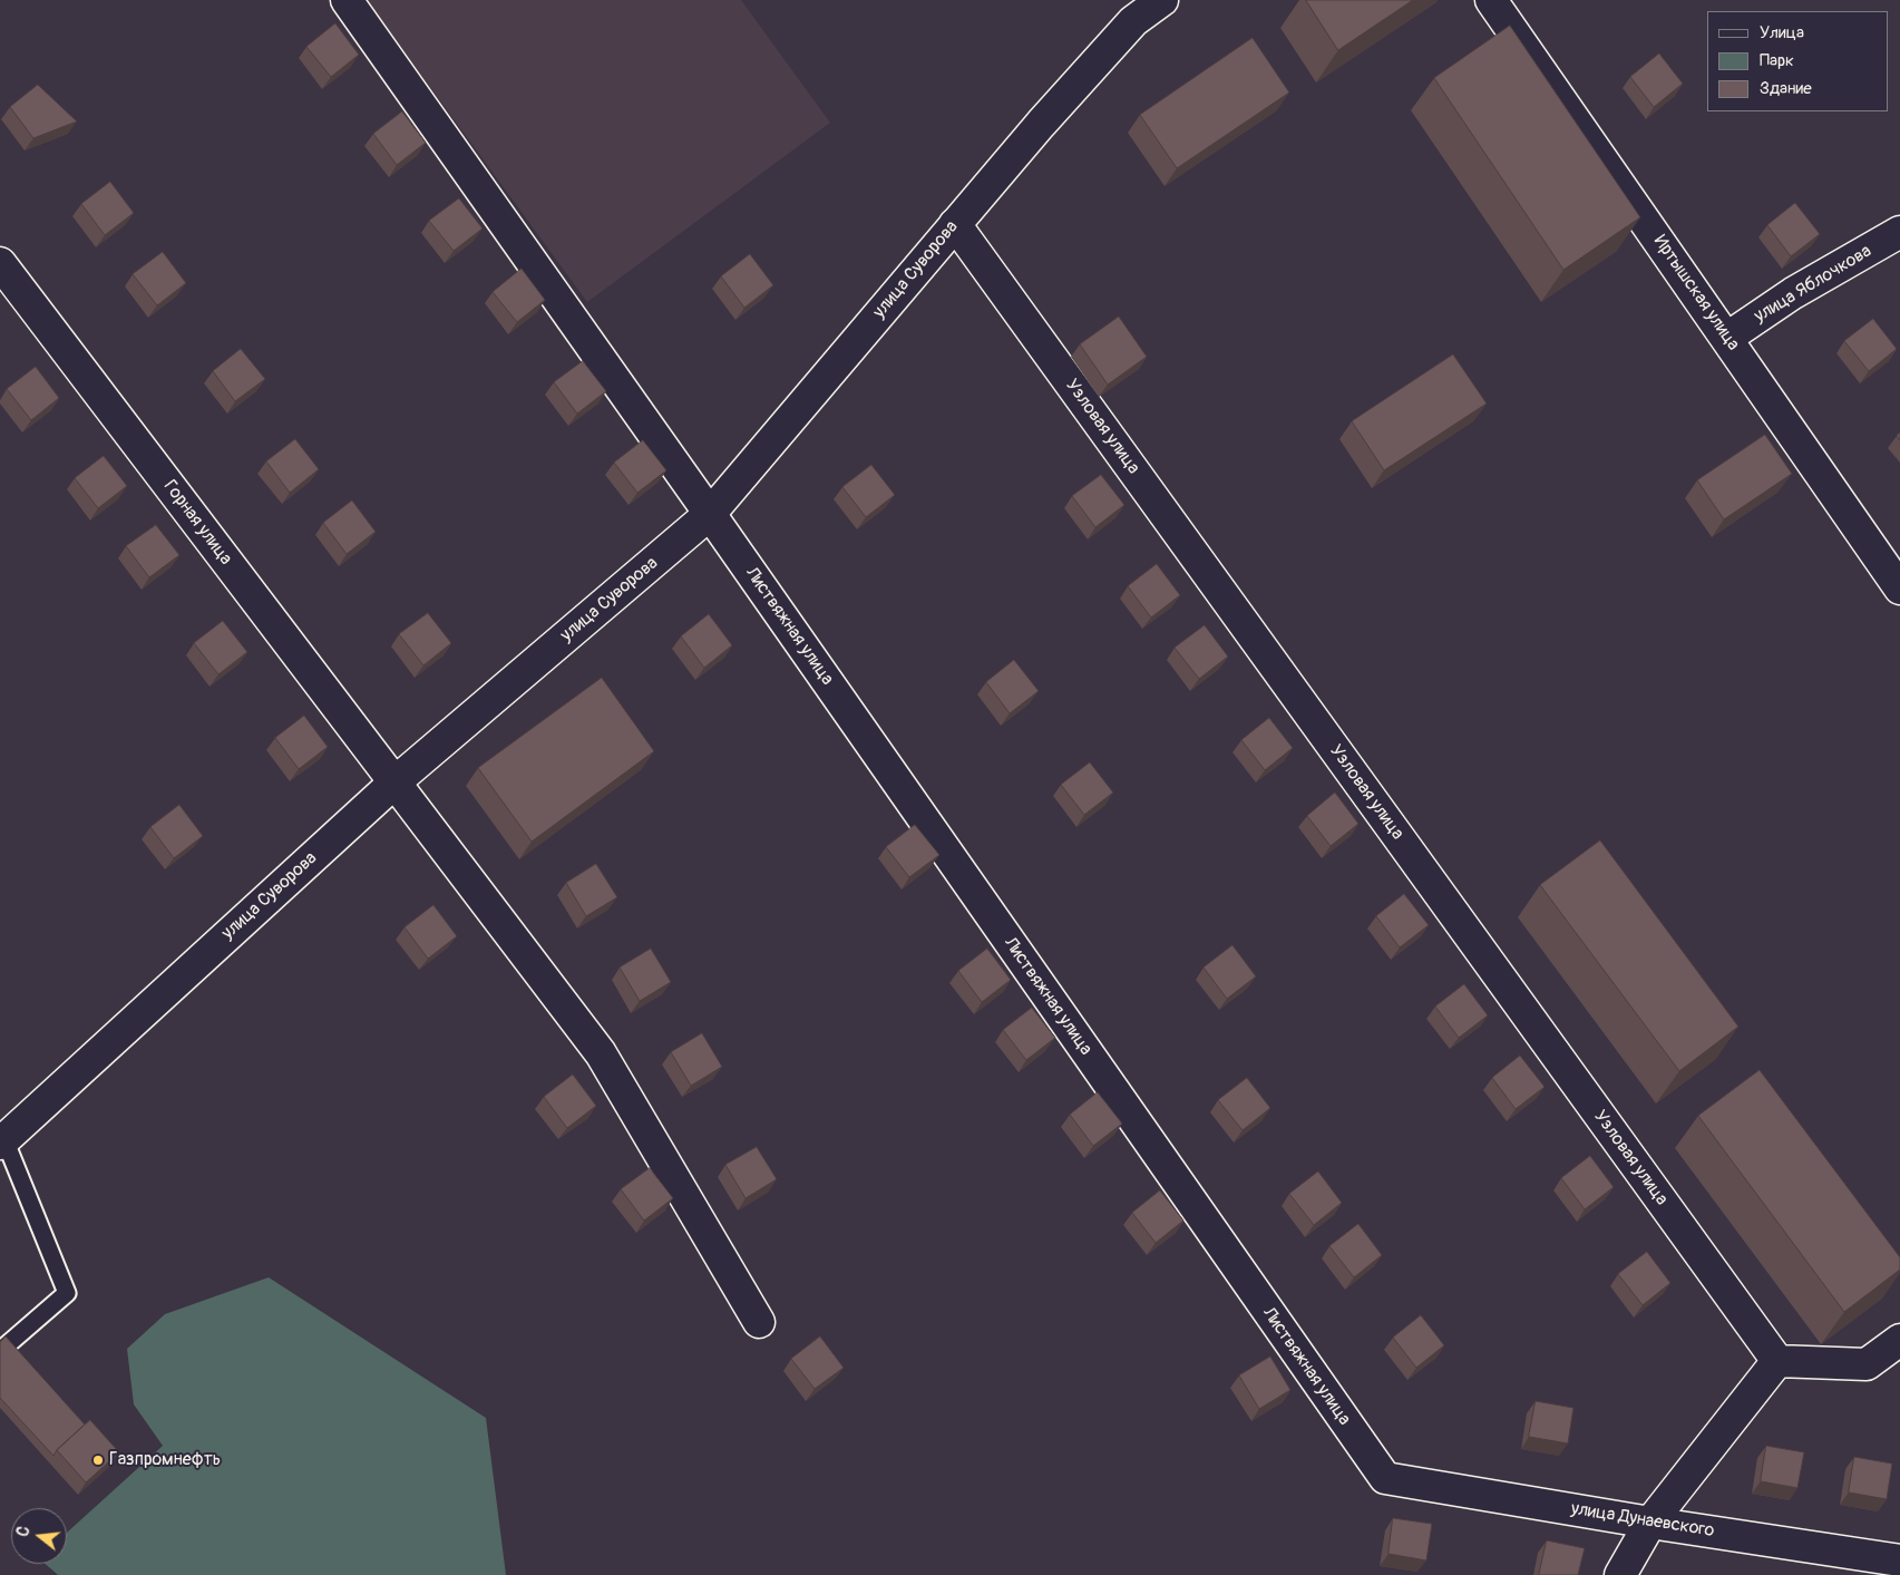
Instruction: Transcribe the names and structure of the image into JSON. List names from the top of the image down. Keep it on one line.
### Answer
{"streets":{"street":["улица Суворова","улица Яблочкова","Иртышская улица","Узловая улица","Горная улица","Листвяжная улица","улица Дунаевского"]},"crossings":[["улица Суворова","Узловая улица"],["улица Суворова","Горная улица"],["улица Суворова","Листвяжная улица"],["улица Яблочкова","Иртышская улица"],["Листвяжная улица","улица Дунаевского"]],"places":["Газпромнефть"],"legend":["Улица","Парк","Здание"],"north":"left"}
